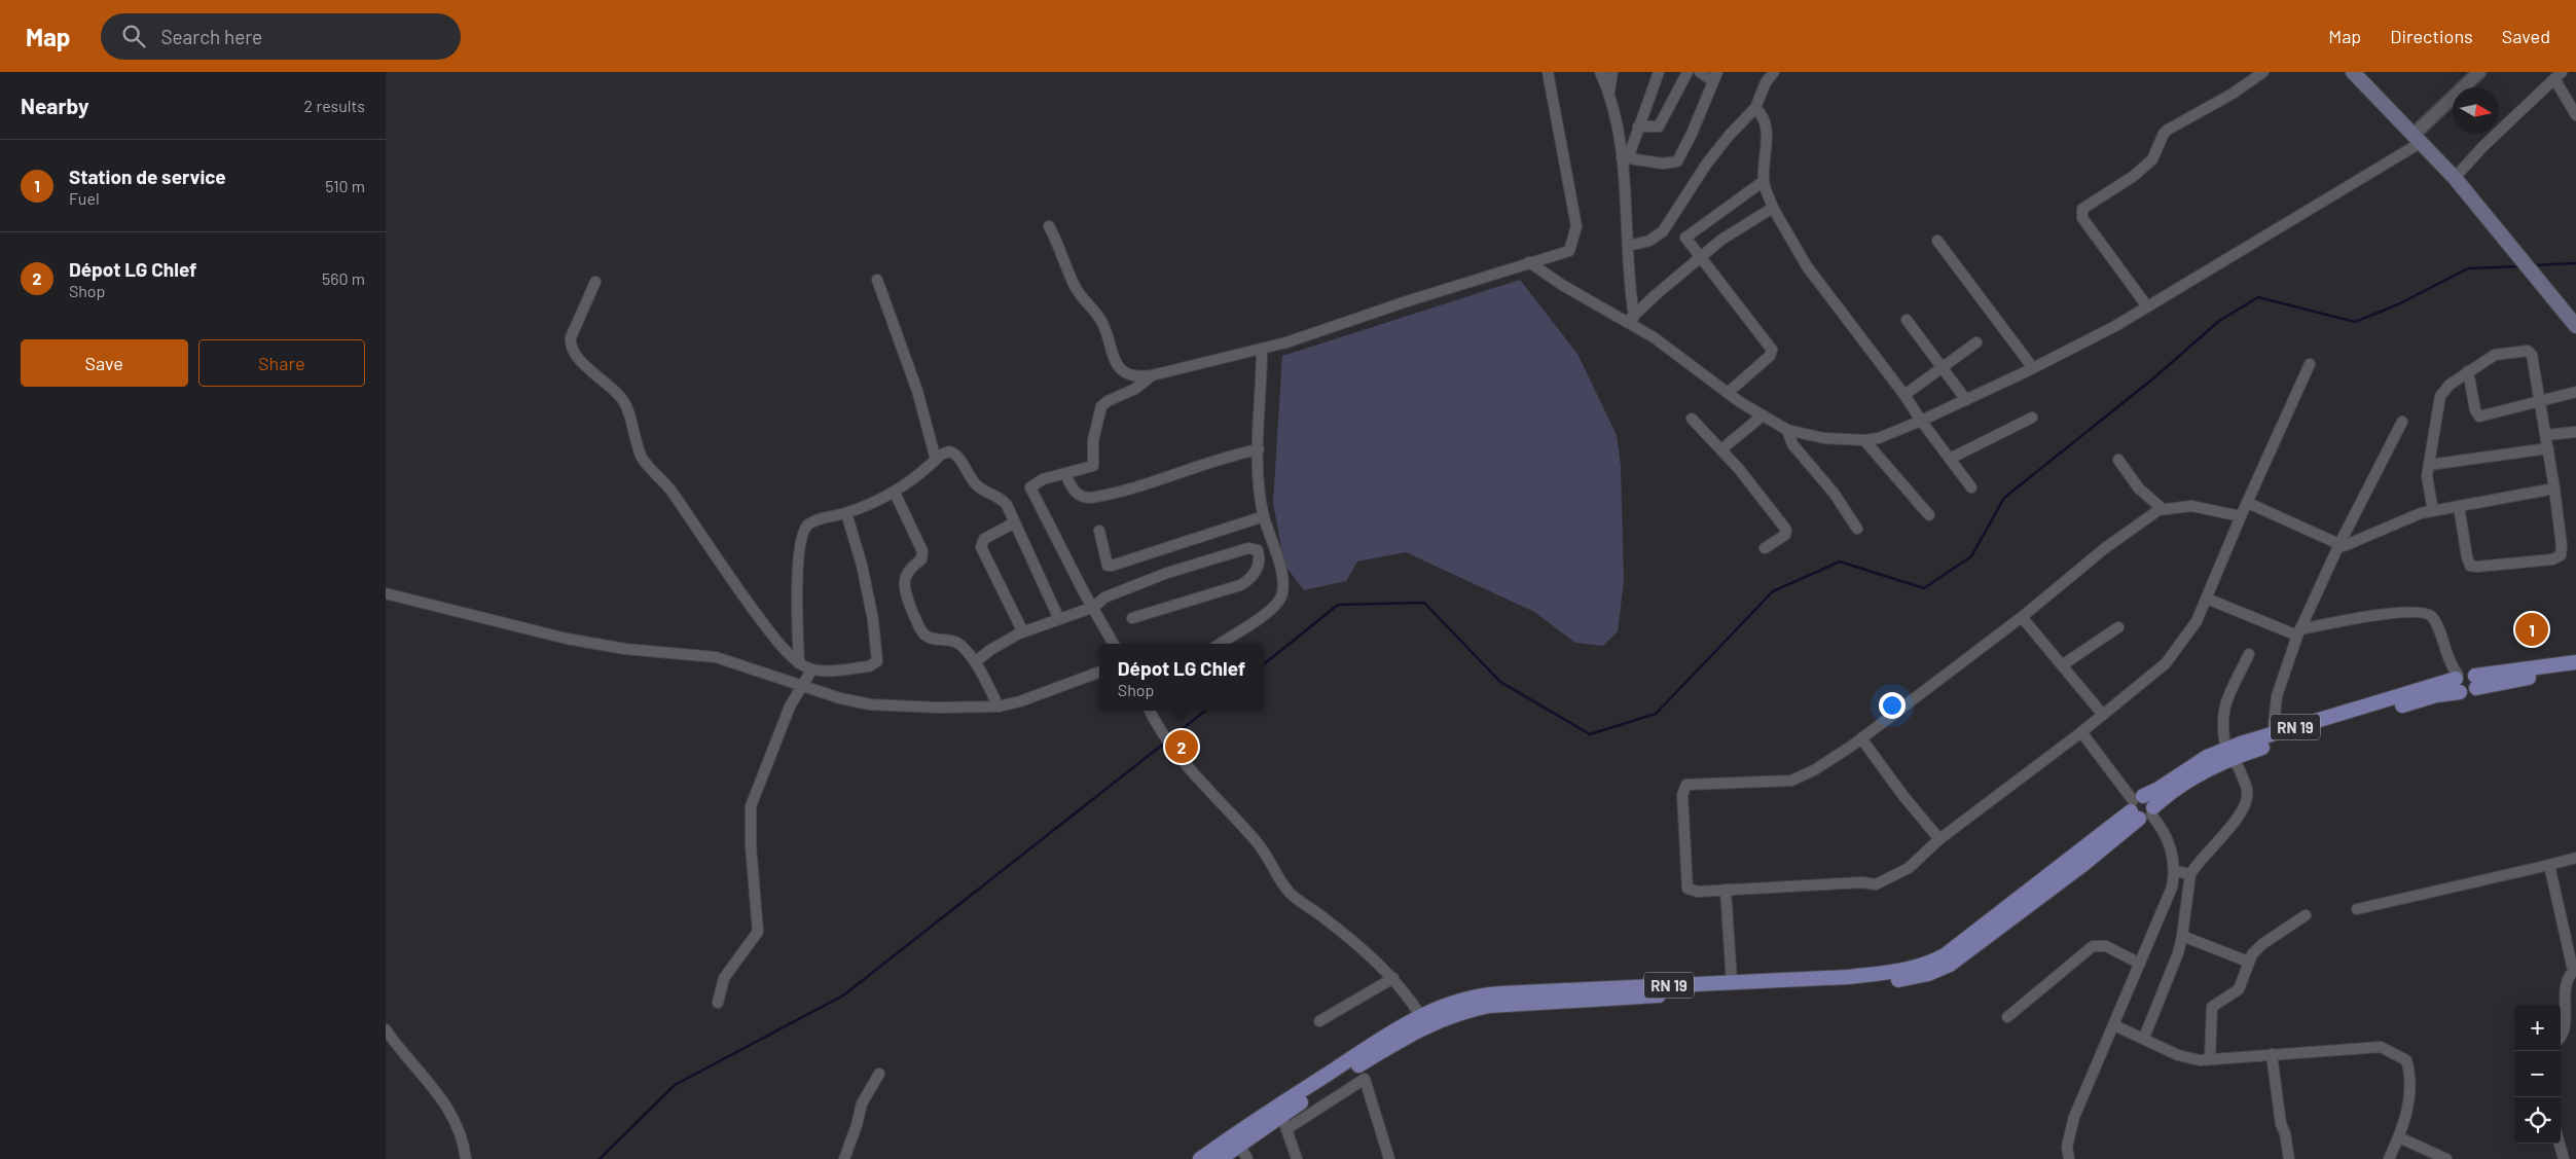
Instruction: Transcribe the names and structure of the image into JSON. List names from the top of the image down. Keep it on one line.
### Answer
{"streets":{"main road":["RN 19"]},"north":"right","page":{"header":"Map","search":"Search here","nav":["Map","Directions","Saved"],"heading":["Nearby","2 results"],"list":[{"mark":"1","name":"Station de service","note":"Fuel","value":"510 m"},{"mark":"2","name":"Dépot LG Chlef","note":"Shop","value":"560 m"}],"buttons":["Save","Share"],"pins":["1","2"],"popup":["Dépot LG Chlef","Shop"],"map_buttons":["+","−"]}}
